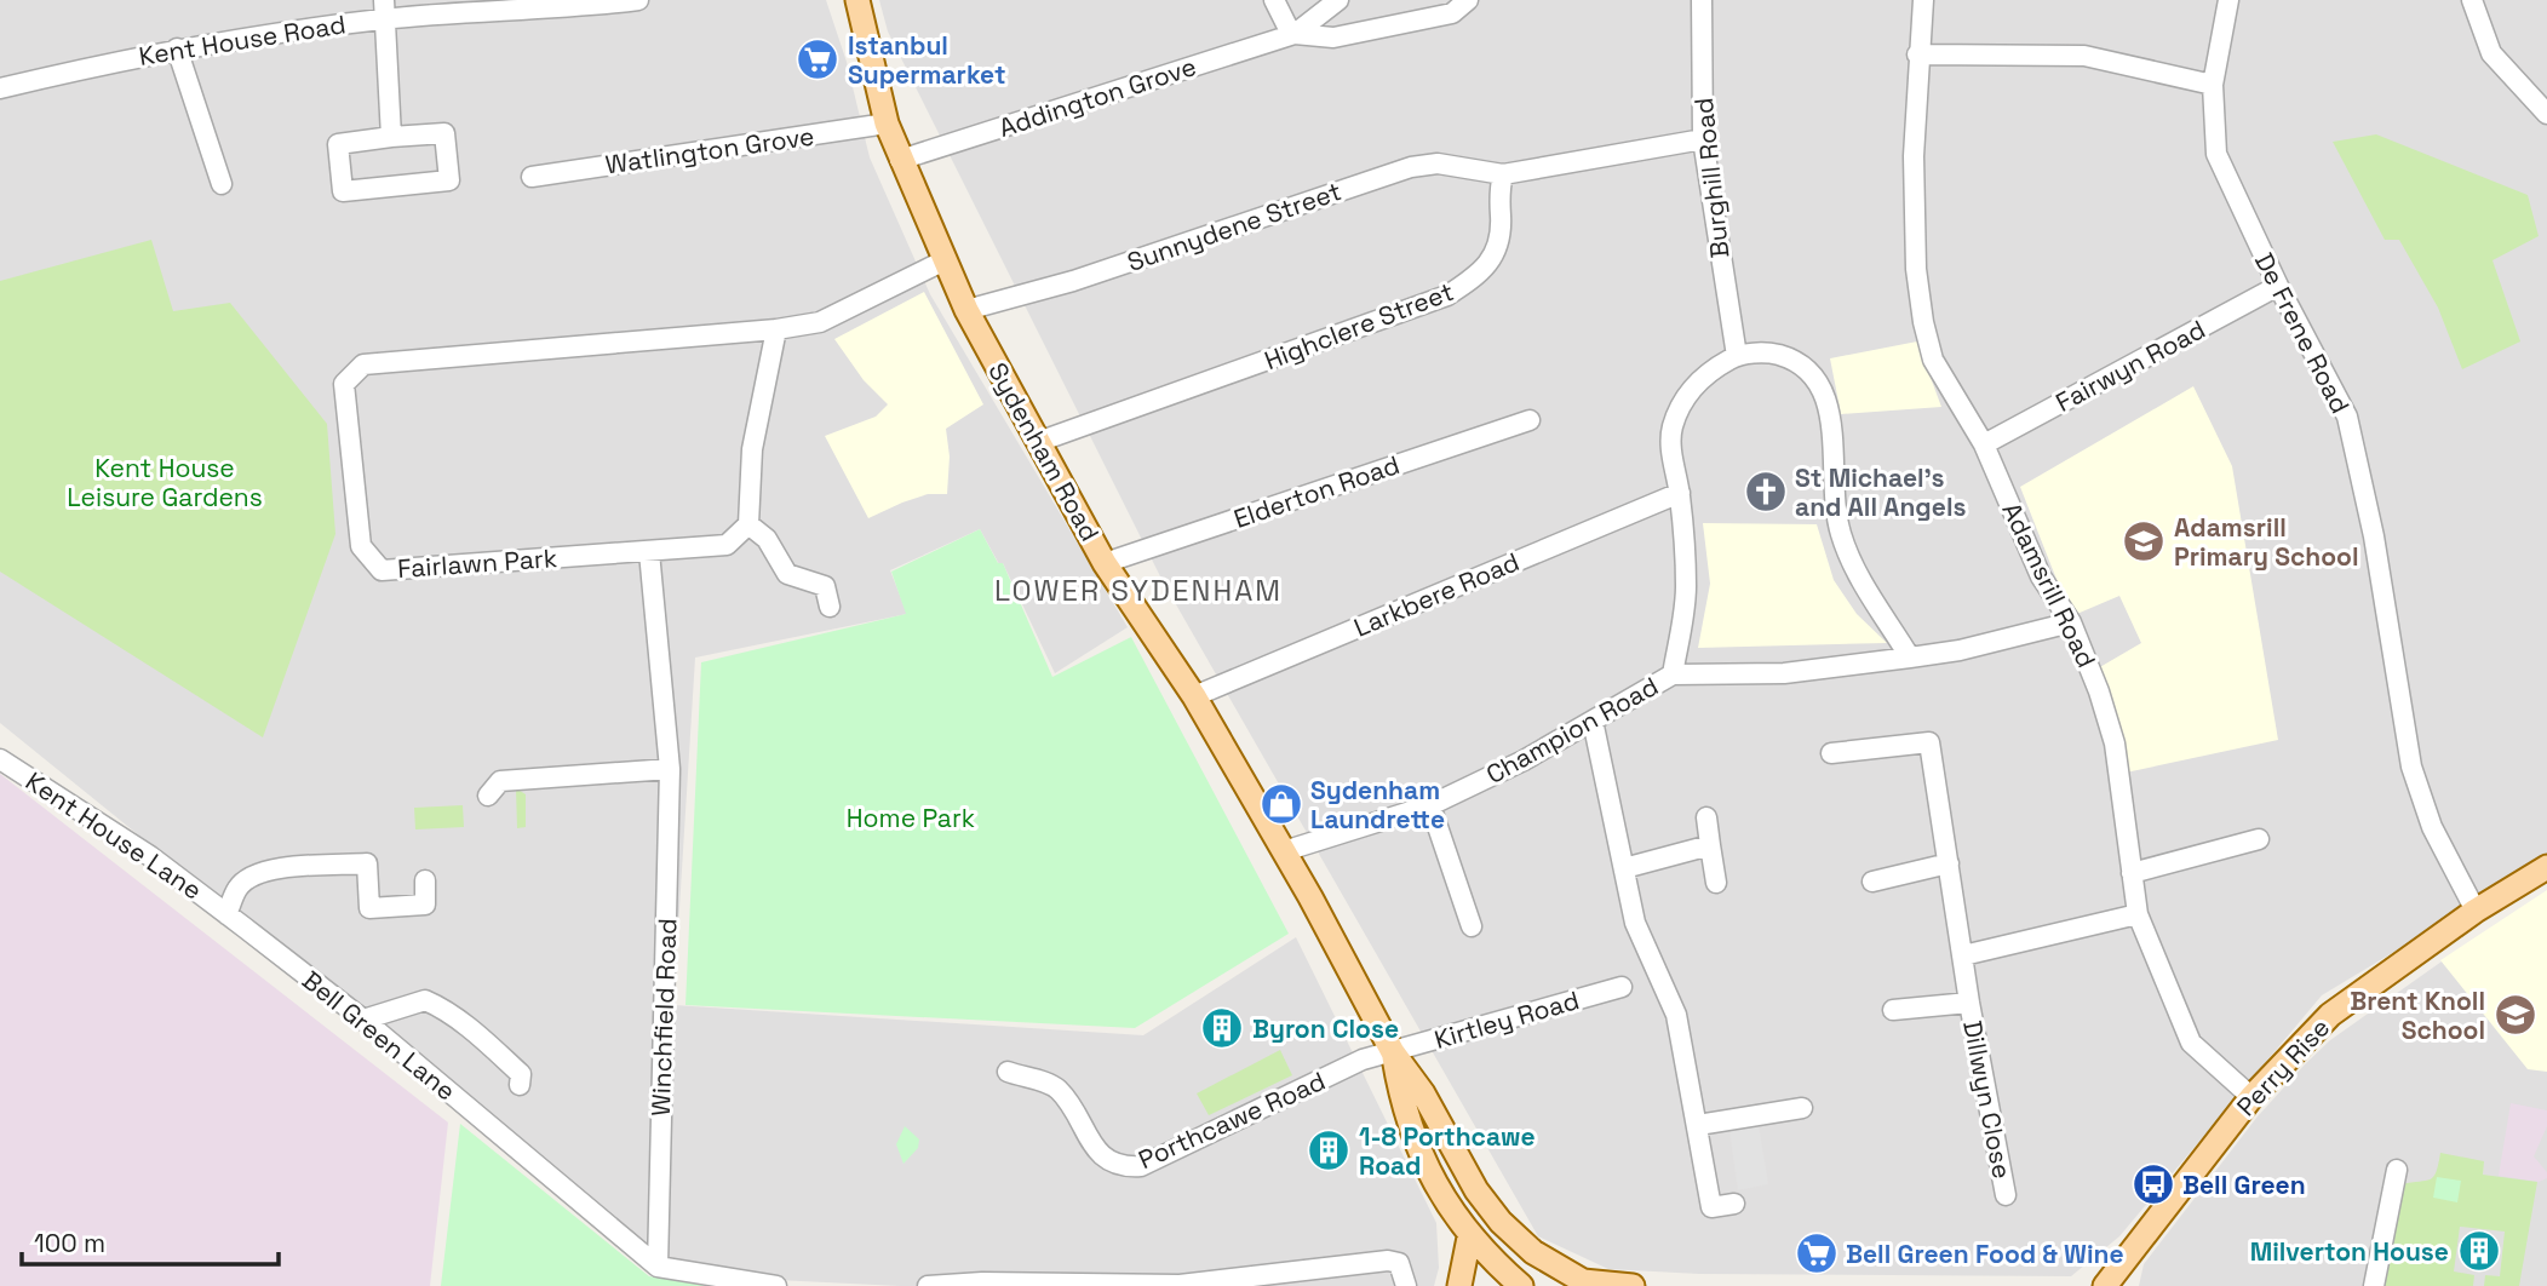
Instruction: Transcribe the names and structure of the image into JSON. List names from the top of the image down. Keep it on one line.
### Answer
{"streets":{"main road":["Sydenham Road","Perry Rise"],"street":["Kent House Road","Addington Grove","Watlington Grove","Burghill Road","Sunnydene Street","Highclere Street","De Frene Road","Fairwyn Road","Elderton Road","Fairlawn Park","Adamsrill Road","Larkbere Road","Champion Road","Kent House Lane","Winchfield Road","Kirtley Road","Bell Green Lane","Dillwyn Close","Porthcawe Road"]},"crossings":[["Addington Grove","Sydenham Road"],["Watlington Grove","Sydenham Road"],["Sunnydene Street","Highclere Street"],["Sunnydene Street","Sydenham Road"],["Highclere Street","Sydenham Road"],["De Frene Road","Fairwyn Road"],["De Frene Road","Perry Rise"],["Fairwyn Road","Adamsrill Road"],["Sydenham Road","Elderton Road"],["Sydenham Road","Fairlawn Park"],["Sydenham Road","Larkbere Road"],["Sydenham Road","Champion Road"],["Sydenham Road","Kirtley Road"],["Sydenham Road","Porthcawe Road"],["Fairlawn Park","Winchfield Road"],["Adamsrill Road","Champion Road"],["Adamsrill Road","Perry Rise"],["Kent House Lane","Bell Green Lane"],["Winchfield Road","Bell Green Lane"],["Kirtley Road","Porthcawe Road"]],"districts":["LOWER SYDENHAM"],"parks":["Kent House Leisure Gardens","Home Park"],"places":{"supermarket":["Istanbul Supermarket","Bell Green Food & Wine"],"church":["St Michael's and All Angels"],"school or university":["Adamsrill Primary School","Brent Knoll School"],"shop":["Sydenham Laundrette"],"building":["Byron Close","1-8 Porthcawe Road","Milverton House"],"bus stop":["Bell Green"]},"scale_bar":"100 m"}
